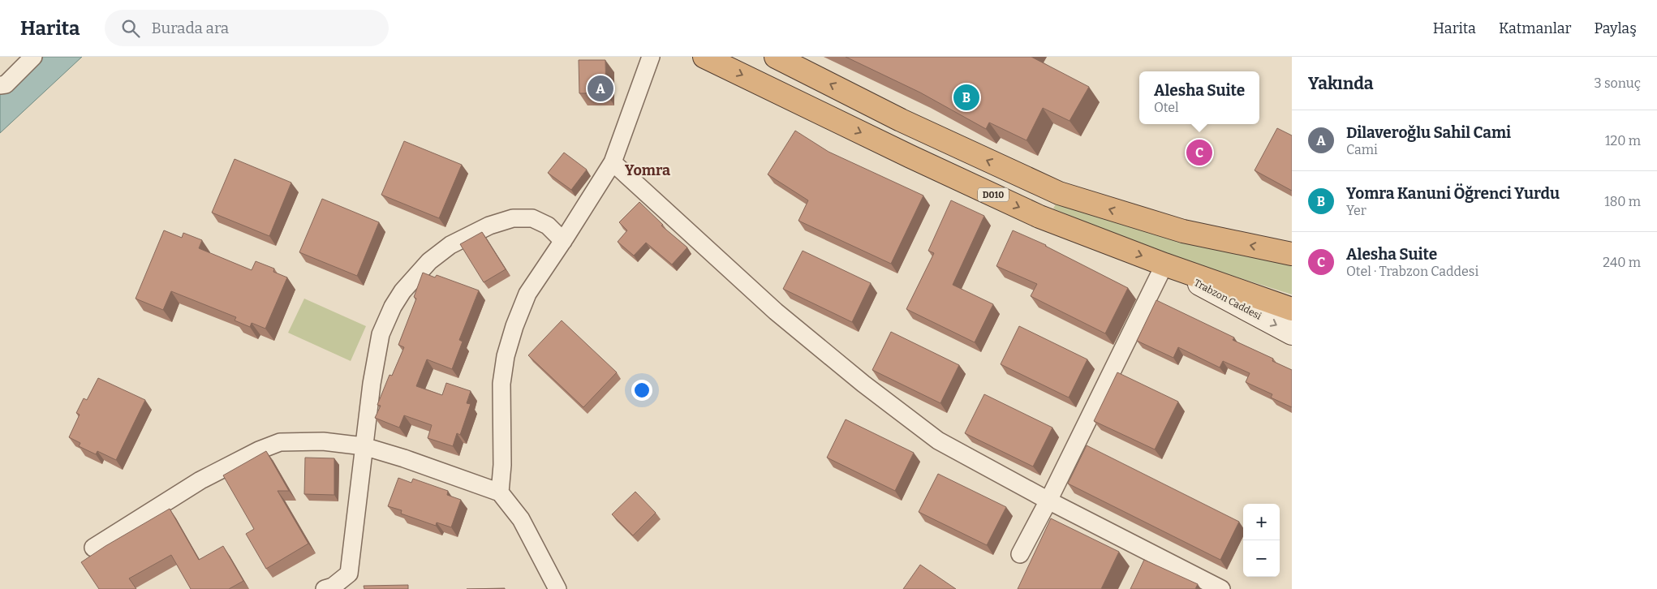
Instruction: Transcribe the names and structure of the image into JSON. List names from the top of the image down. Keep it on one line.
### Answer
{"streets":{"highway":["D010"],"main road":["Trabzon Caddesi"]},"crossings":[["D010","Trabzon Caddesi"]],"one_way":["Trabzon Caddesi"],"districts":["Yomra"],"page":{"header":"Harita","search":"Burada ara","nav":["Harita","Katmanlar","Paylaş"],"heading":["Yakında","3 sonuç"],"popup":["Alesha Suite","Otel"],"pins":["A","B","C"],"list":[{"mark":"A","name":"Dilaveroğlu Sahil Cami","note":"Cami","value":"120 m"},{"mark":"B","name":"Yomra Kanuni Öğrenci Yurdu","note":"Yer","value":"180 m"},{"mark":"C","name":"Alesha Suite","note":"Otel · Trabzon Caddesi","value":"240 m"}],"map_buttons":["+","−"]}}
